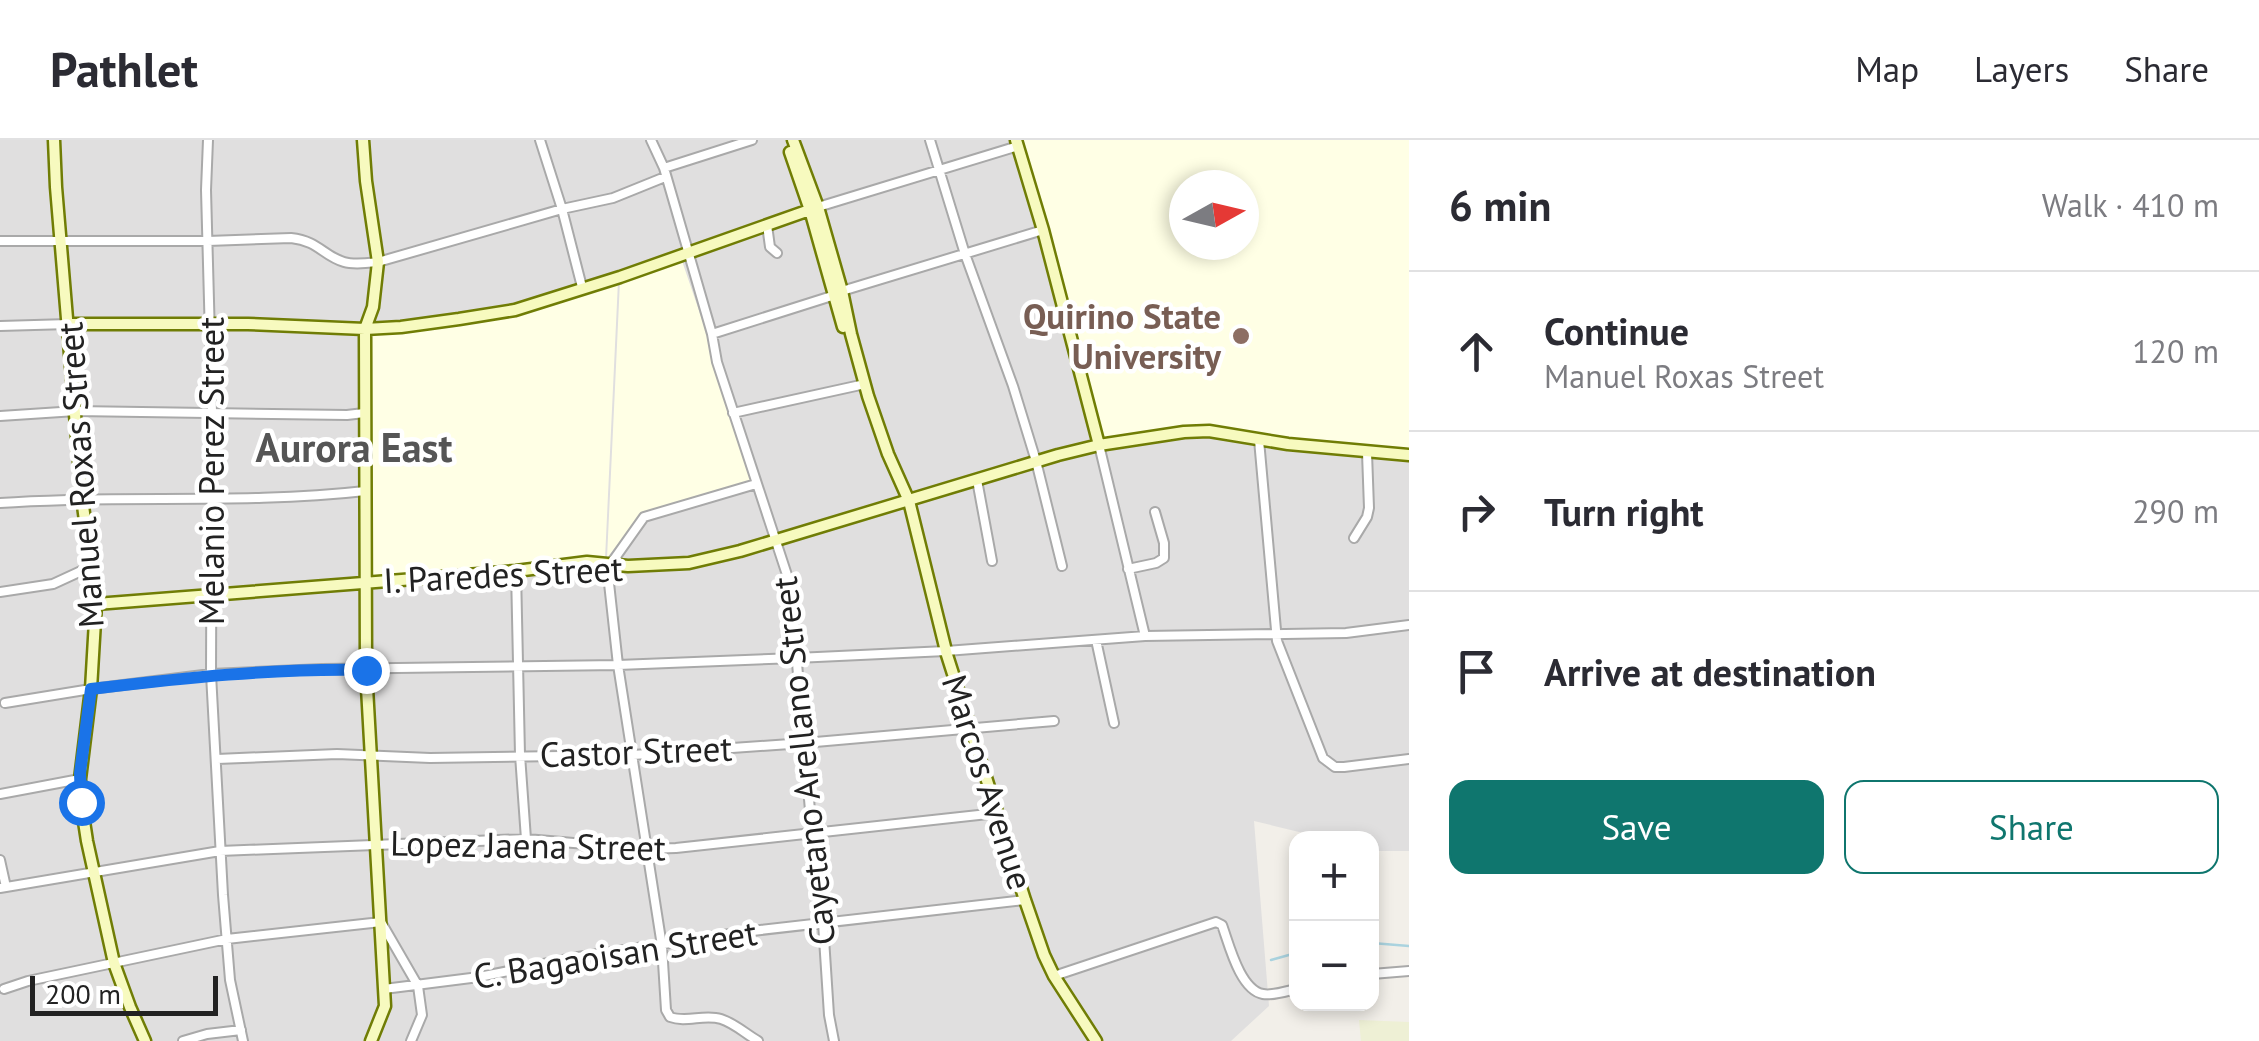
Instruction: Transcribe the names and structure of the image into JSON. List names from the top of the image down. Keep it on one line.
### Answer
{"streets":{"street":["Melanio Perez Street","Manuel Roxas Street","I. Paredes Street","Castor Street","Cayetano Arellano Street","Marcos Avenue","Lopez Jaena Street","C. Bagaoisan Street"]},"crossings":[["Melanio Perez Street","I. Paredes Street"],["Melanio Perez Street","Castor Street"],["Melanio Perez Street","Lopez Jaena Street"],["Manuel Roxas Street","I. Paredes Street"],["Manuel Roxas Street","Lopez Jaena Street"],["I. Paredes Street","Cayetano Arellano Street"],["I. Paredes Street","Marcos Avenue"],["Castor Street","Cayetano Arellano Street"],["Castor Street","Marcos Avenue"],["Cayetano Arellano Street","Lopez Jaena Street"],["Cayetano Arellano Street","C. Bagaoisan Street"],["Marcos Avenue","Lopez Jaena Street"],["Marcos Avenue","C. Bagaoisan Street"]],"districts":["Aurora East"],"places":["Quirino State University"],"scale_bar":"200 m","north":"right","page":{"header":"Pathlet","nav":["Map","Layers","Share"],"heading":["6 min","Walk · 410 m"],"list":[["Continue","Manuel Roxas Street","120 m"],["Turn right","290 m"],"Arrive at destination"],"buttons":["Save","Share"],"map_buttons":["+","−"],"scale":"200 m"}}
